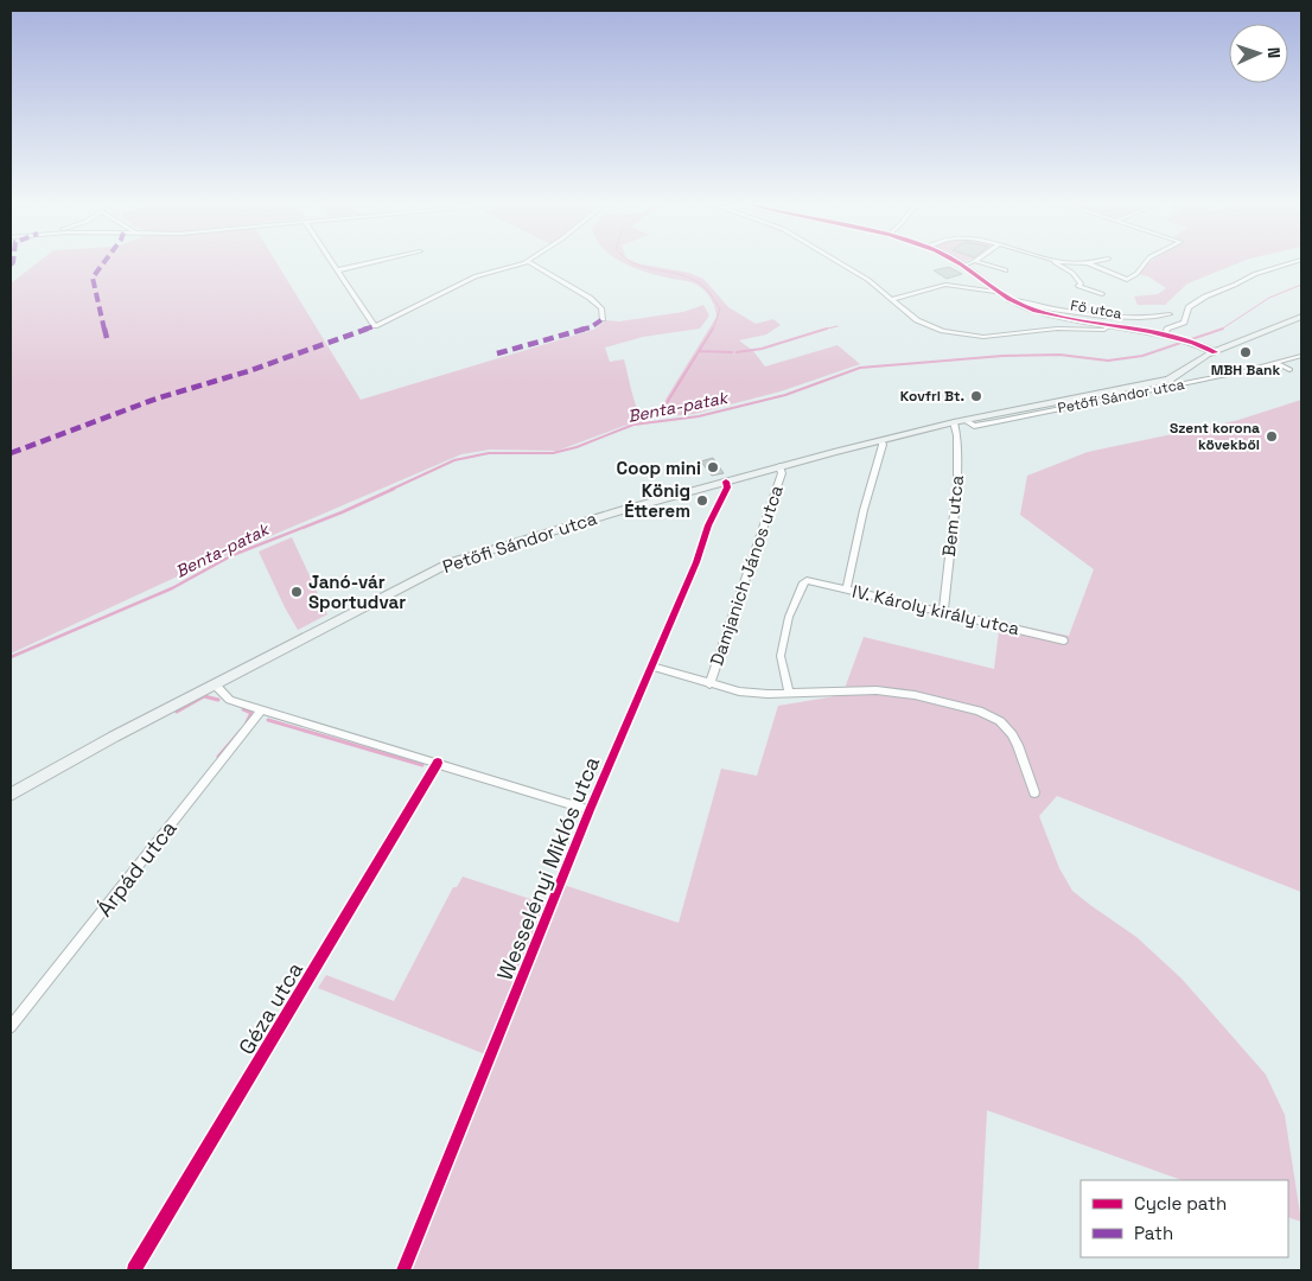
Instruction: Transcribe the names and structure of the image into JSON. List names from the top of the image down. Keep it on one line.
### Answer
{"streets":{"main road":["Fő utca","Petőfi Sándor utca"],"street":["Bem utca","Damjanich János utca","IV. Károly király utca","Árpád utca","Wesselényi Miklós utca","Géza utca"]},"crossings":[["Fő utca","Petőfi Sándor utca"],["Petőfi Sándor utca","Bem utca"],["Petőfi Sándor utca","Damjanich János utca"],["Petőfi Sándor utca","Wesselényi Miklós utca"],["Bem utca","IV. Károly király utca"]],"water":["Benta-patak"],"places":["MBH Bank","Kovfri Bt.","Szent korona kövekből","Coop mini","König Étterem","Janó-vár Sportudvar"],"legend":["Cycle path","Path"],"north":"right"}
